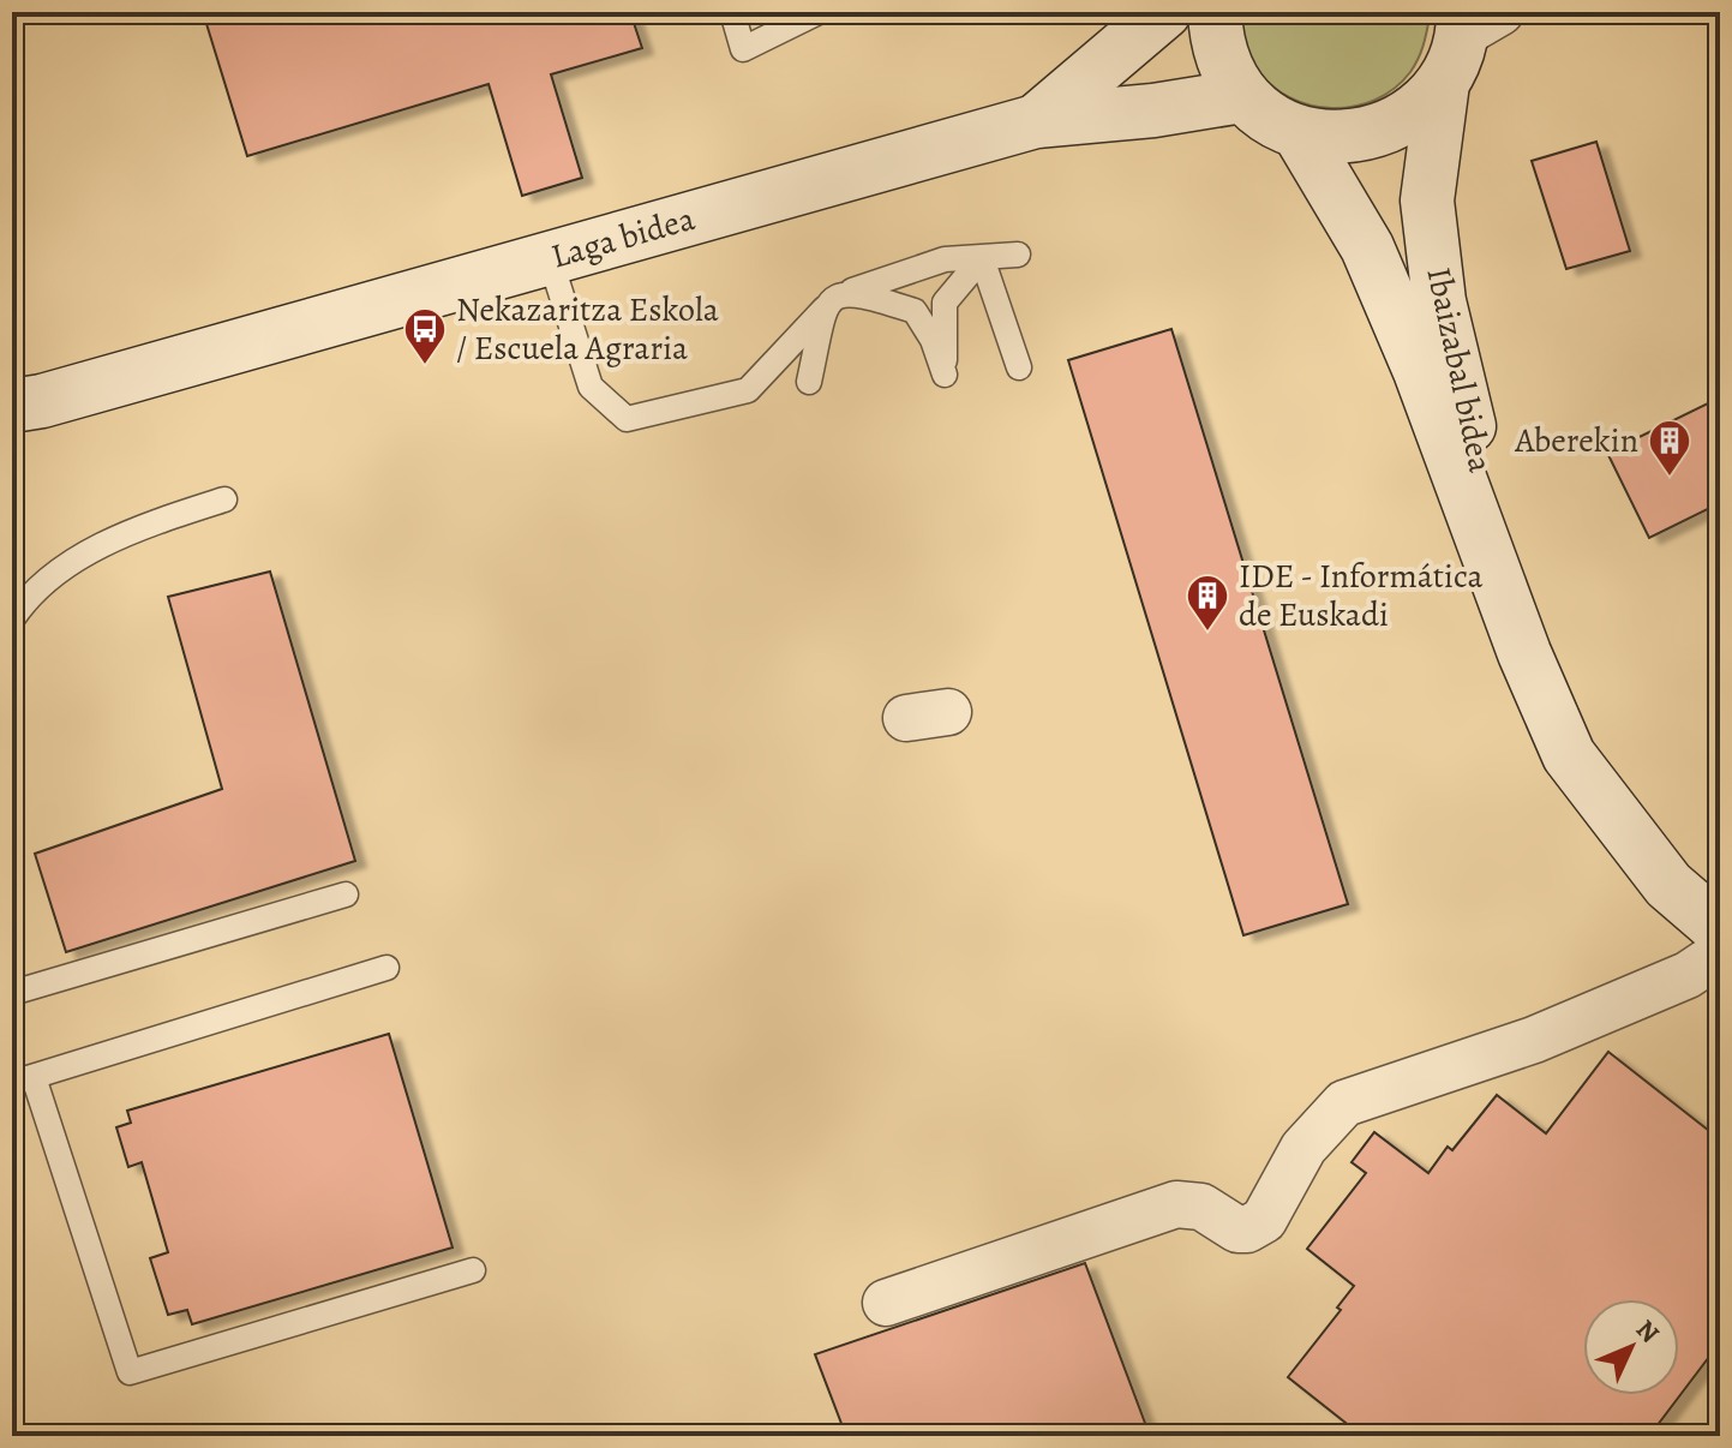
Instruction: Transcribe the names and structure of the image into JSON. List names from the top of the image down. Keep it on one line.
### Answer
{"streets":{"street":["Laga bidea","Ibaizabal bidea"]},"places":{"bus stop":["Nekazaritza Eskola / Escuela Agraria"],"building":["Aberekin","IDE - Informática de Euskadi"]},"north":"top right"}
